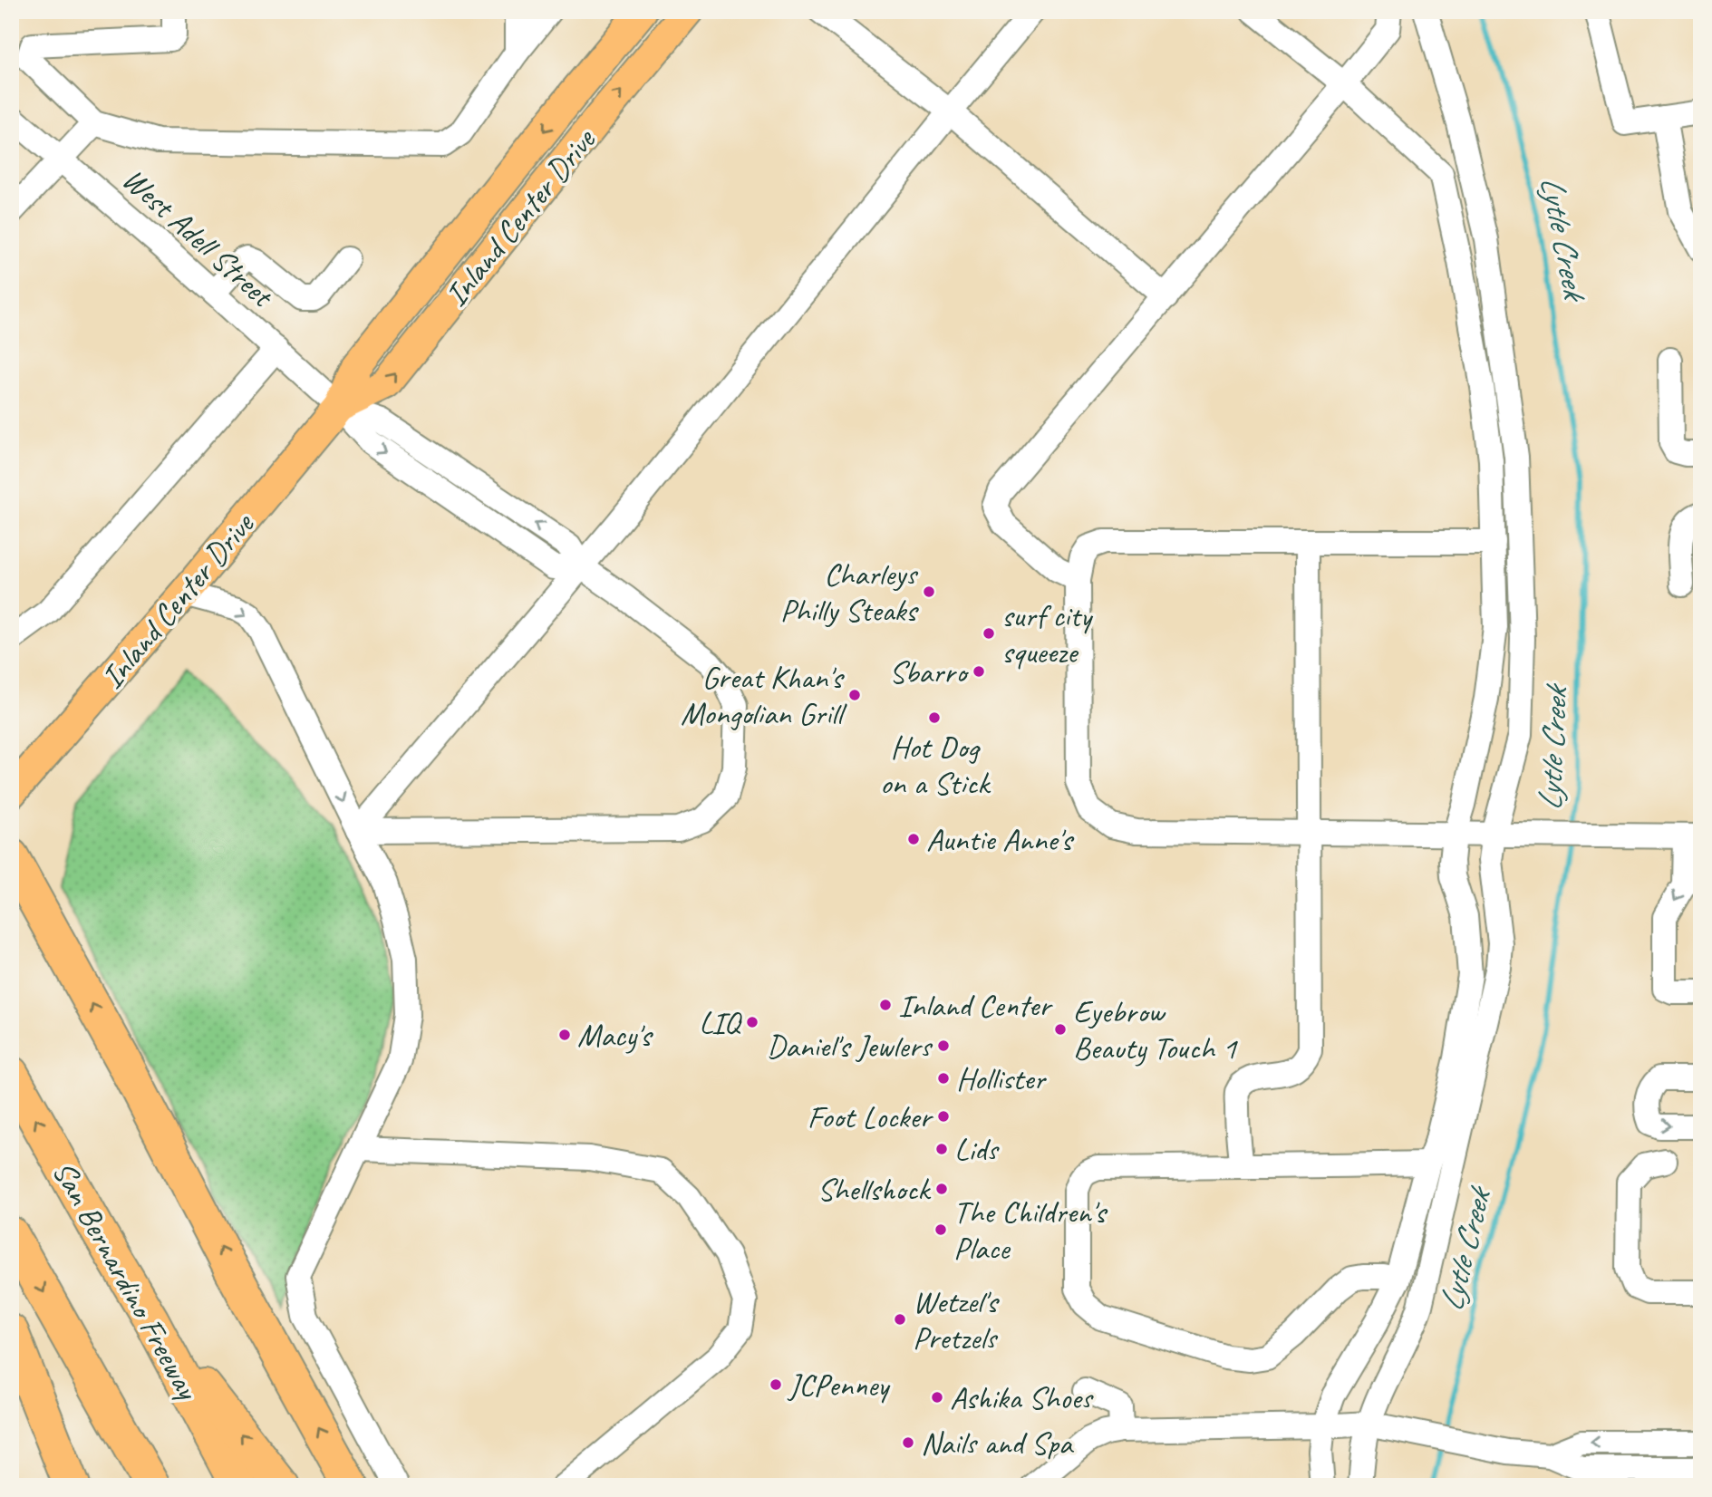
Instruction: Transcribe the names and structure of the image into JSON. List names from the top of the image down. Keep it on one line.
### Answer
{"streets":{"highway":["San Bernardino Freeway"],"main road":["Inland Center Drive"],"street":["West Adell Street"]},"crossings":[["Inland Center Drive","West Adell Street"]],"water":["Lytle Creek"],"places":["Charleys Philly Steaks","surf city squeeze","Sbarro","Great Khan's Mongolian Grill","Hot Dog on a Stick","Auntie Anne's","Inland Center","LIQ","Eyebrow Beauty Touch 1","Macy's","Daniel's Jewlers","Hollister","Foot Locker","Lids","Shellshock","The Children's Place","Wetzel's Pretzels","JCPenney","Ashika Shoes","Nails and Spa"]}
